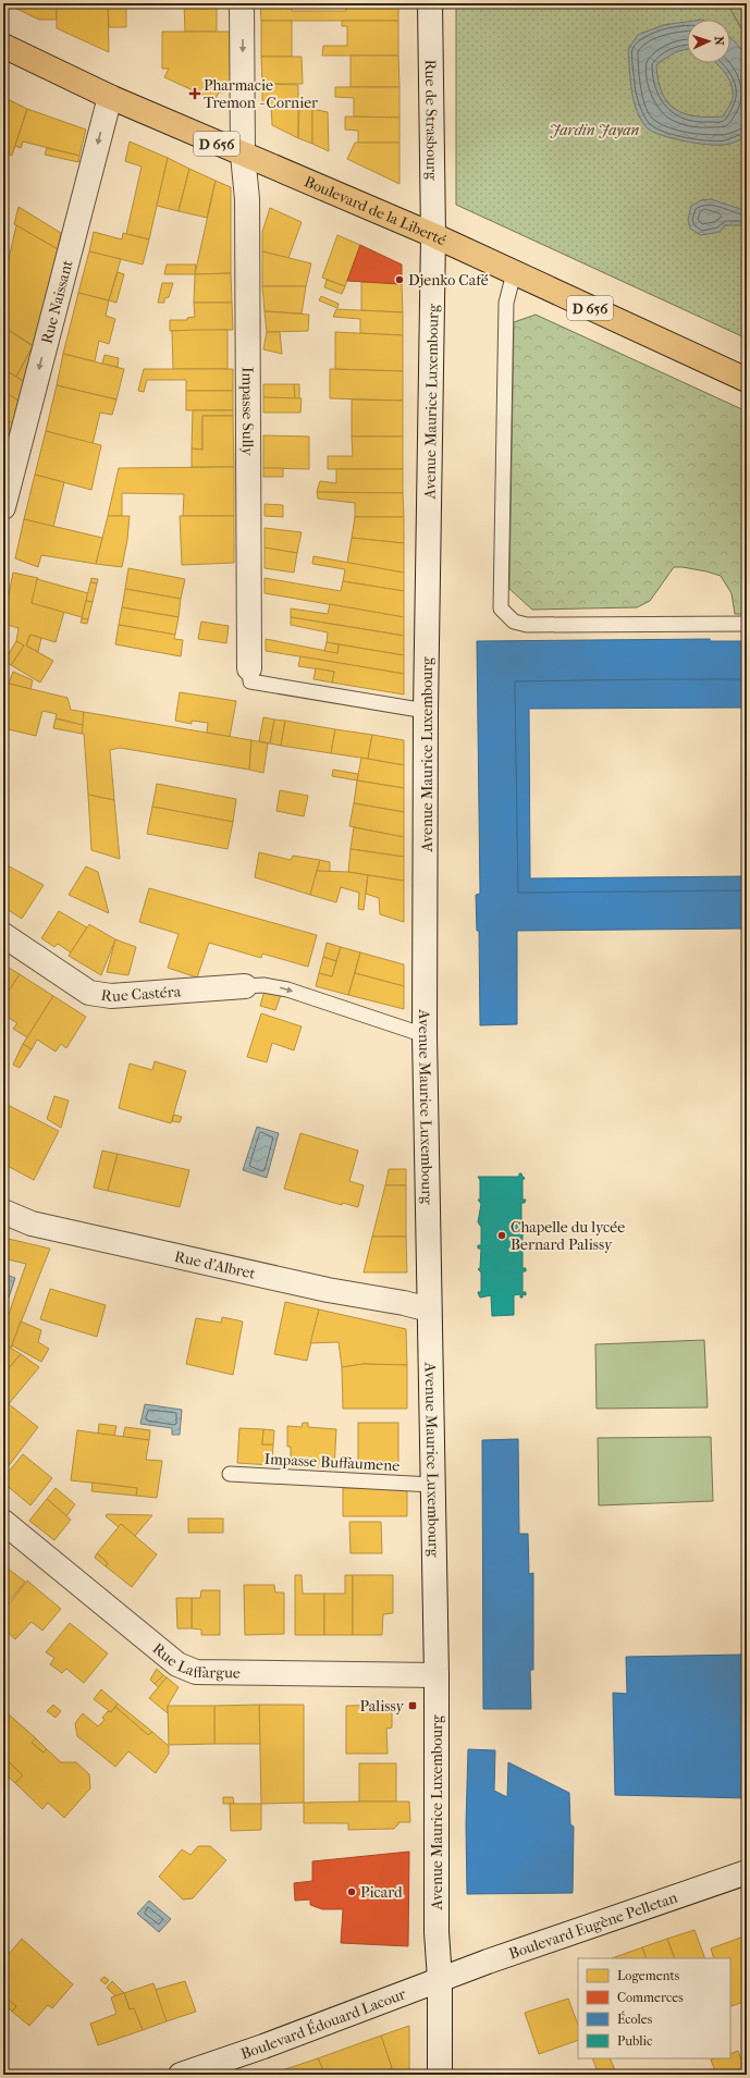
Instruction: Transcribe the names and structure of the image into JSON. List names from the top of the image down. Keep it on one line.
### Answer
{"streets":{"main road":["D 656","Boulevard de la Liberté"],"street":["Rue de Strasbourg","Rue Naissant","Avenue Maurice Luxembourg","Impasse Sully","Rue Castéra","Rue d’Albret","Rue Laffargue","Boulevard Eugène Pelletan","Boulevard Édouard Lacour"],"lane":["Impasse Buffaumene"]},"crossings":[["Rue de Strasbourg","Boulevard de la Liberté"],["Rue de Strasbourg","Avenue Maurice Luxembourg"],["Boulevard de la Liberté","Rue Naissant"],["Boulevard de la Liberté","Avenue Maurice Luxembourg"],["Boulevard de la Liberté","Impasse Sully"],["Avenue Maurice Luxembourg","Rue d’Albret"],["Avenue Maurice Luxembourg","Impasse Buffaumene"],["Avenue Maurice Luxembourg","Rue Laffargue"],["Avenue Maurice Luxembourg","Boulevard Eugène Pelletan"],["Avenue Maurice Luxembourg","Boulevard Édouard Lacour"],["Boulevard Eugène Pelletan","Boulevard Édouard Lacour"]],"one_way":["Rue Naissant"],"parks":["Jardin Jayan"],"places":{"health":["Pharmacie Tremon - Cornier"],"other":["Djenko Café","Chapelle du lycée Bernard Palissy","Picard"],"transit":["Palissy"]},"legend":["Logements","Commerces","Écoles","Public"],"north":"right"}
